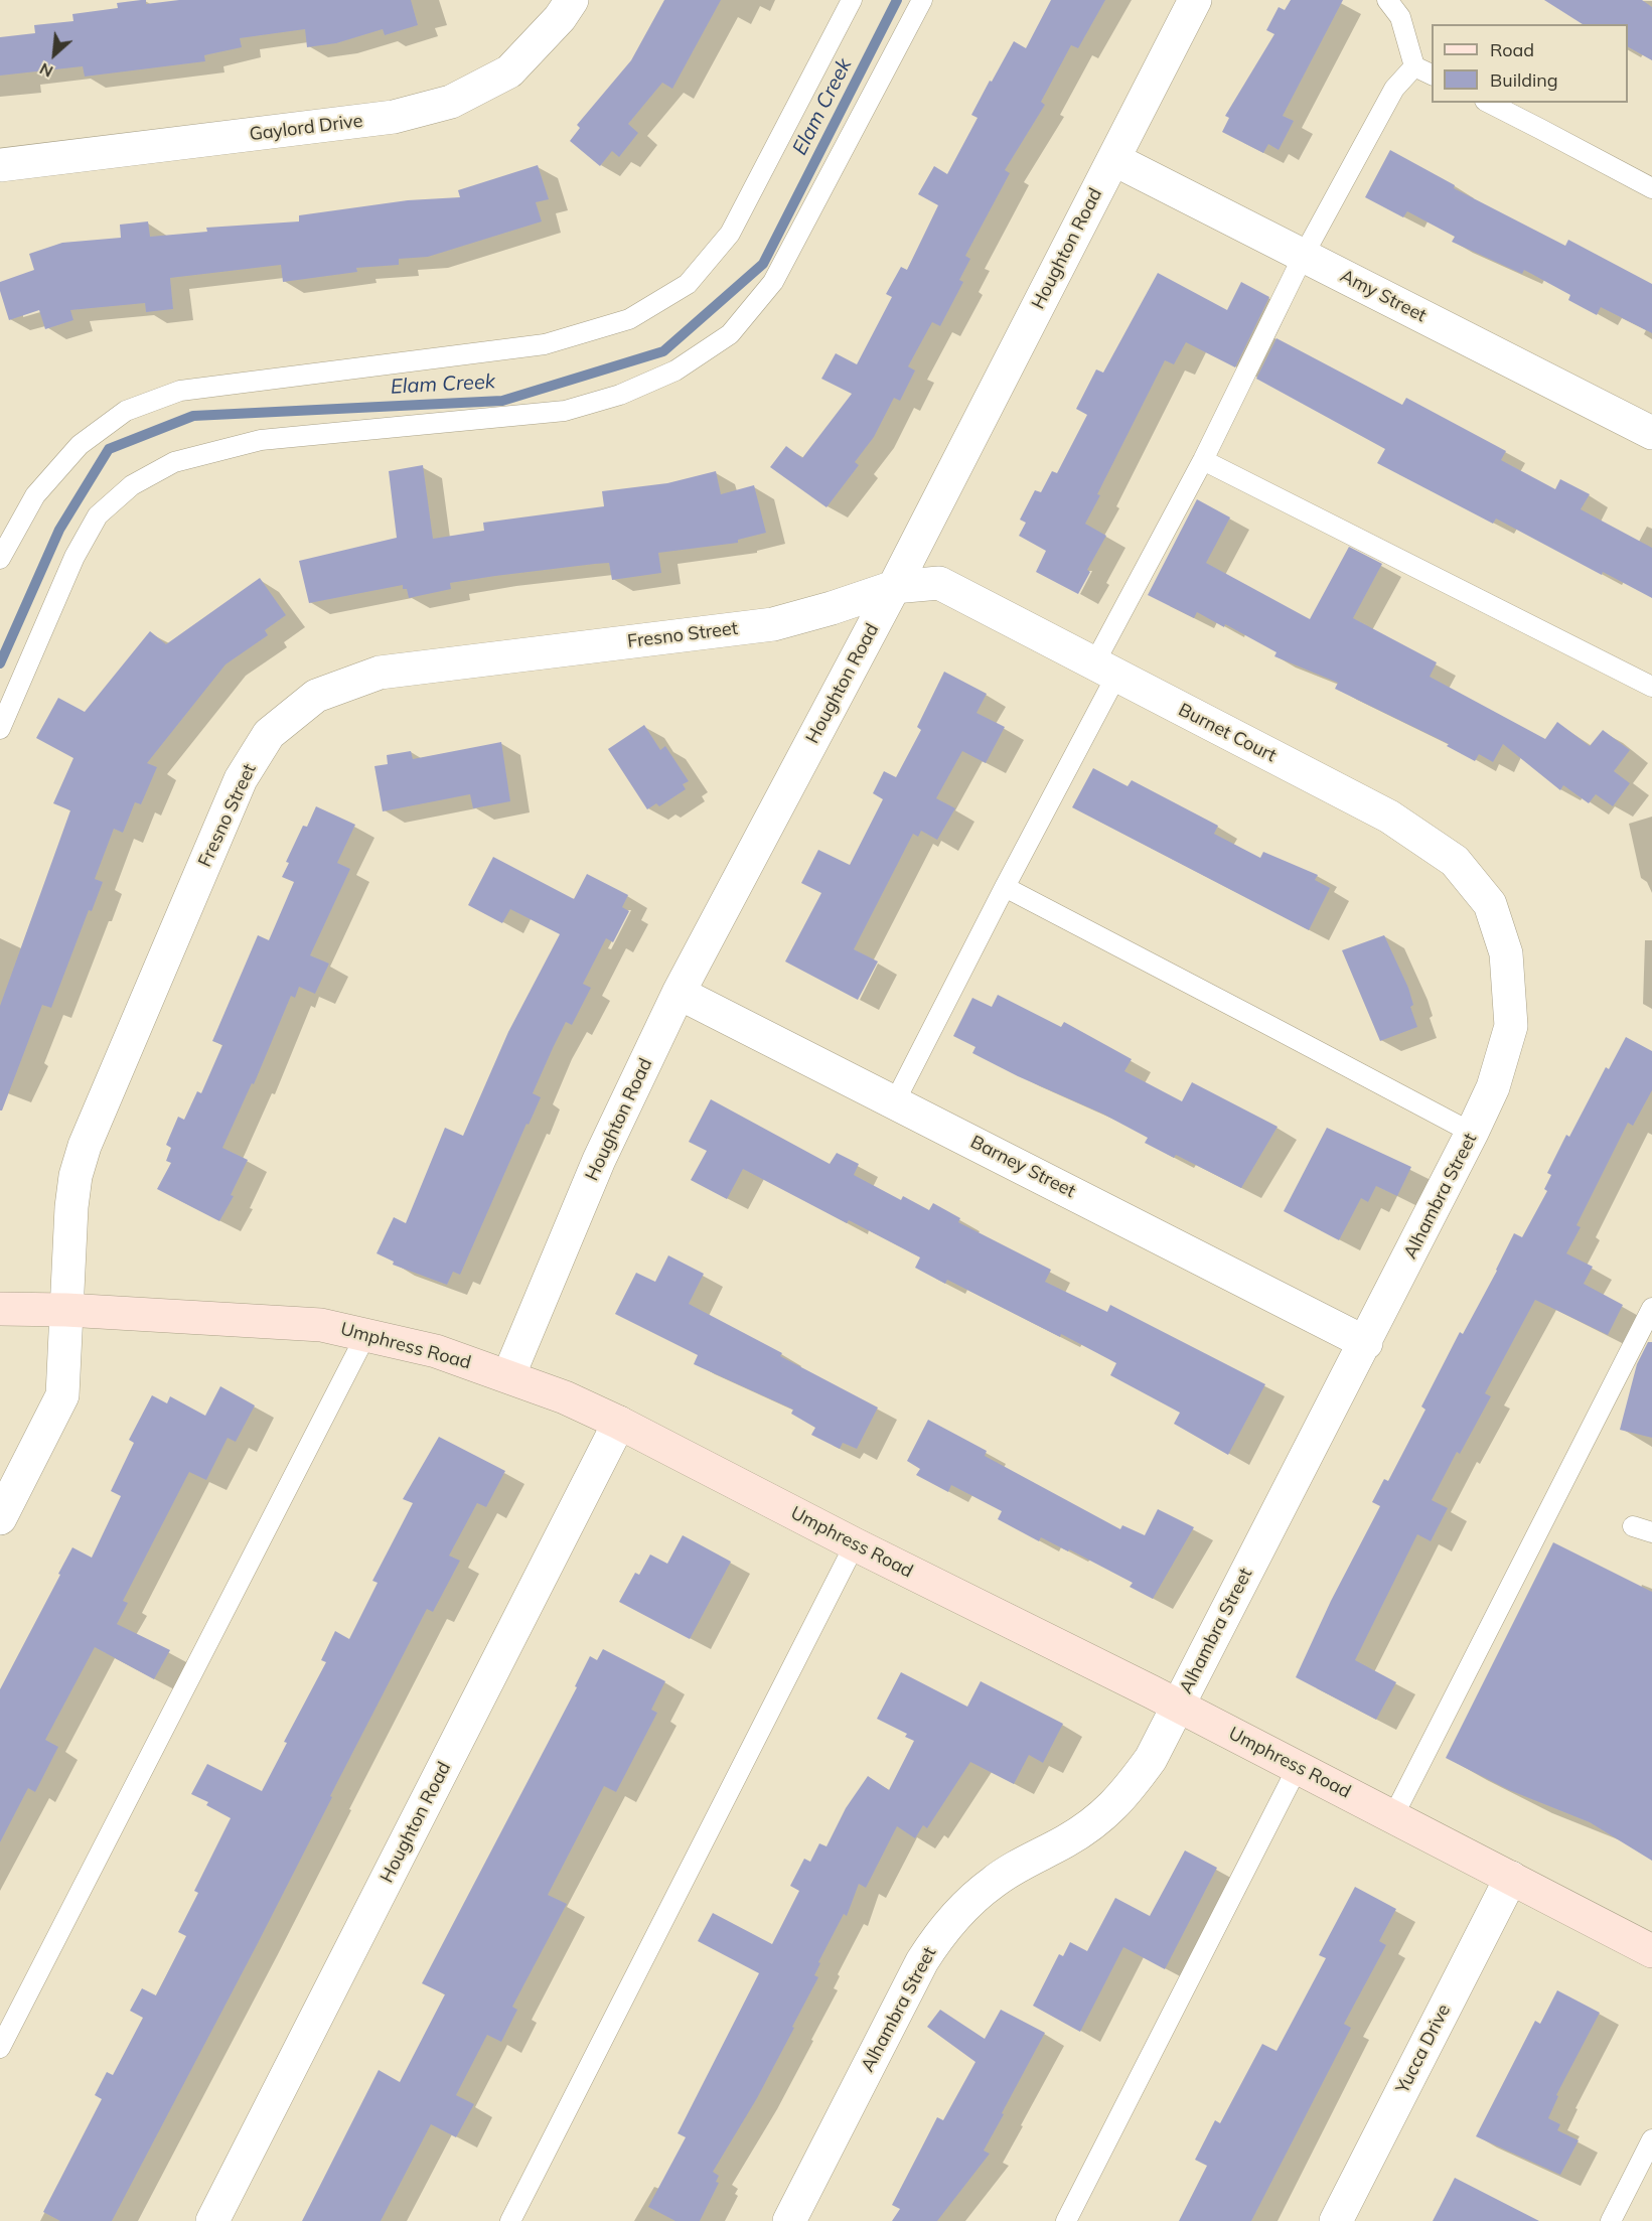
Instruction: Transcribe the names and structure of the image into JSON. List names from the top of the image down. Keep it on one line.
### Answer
{"streets":{"street":["Gaylord Drive","Houghton Road","Amy Street","Fresno Street","Burnet Court","Barney Street","Alhambra Street","Umphress Road","Yucca Drive"]},"crossings":[["Houghton Road","Amy Street"],["Houghton Road","Fresno Street"],["Houghton Road","Burnet Court"],["Houghton Road","Barney Street"],["Houghton Road","Umphress Road"],["Fresno Street","Burnet Court"],["Fresno Street","Umphress Road"],["Burnet Court","Alhambra Street"],["Barney Street","Alhambra Street"],["Alhambra Street","Umphress Road"],["Umphress Road","Yucca Drive"]],"water":["Elam Creek"],"legend":["Road","Building"],"north":"bottom left"}
